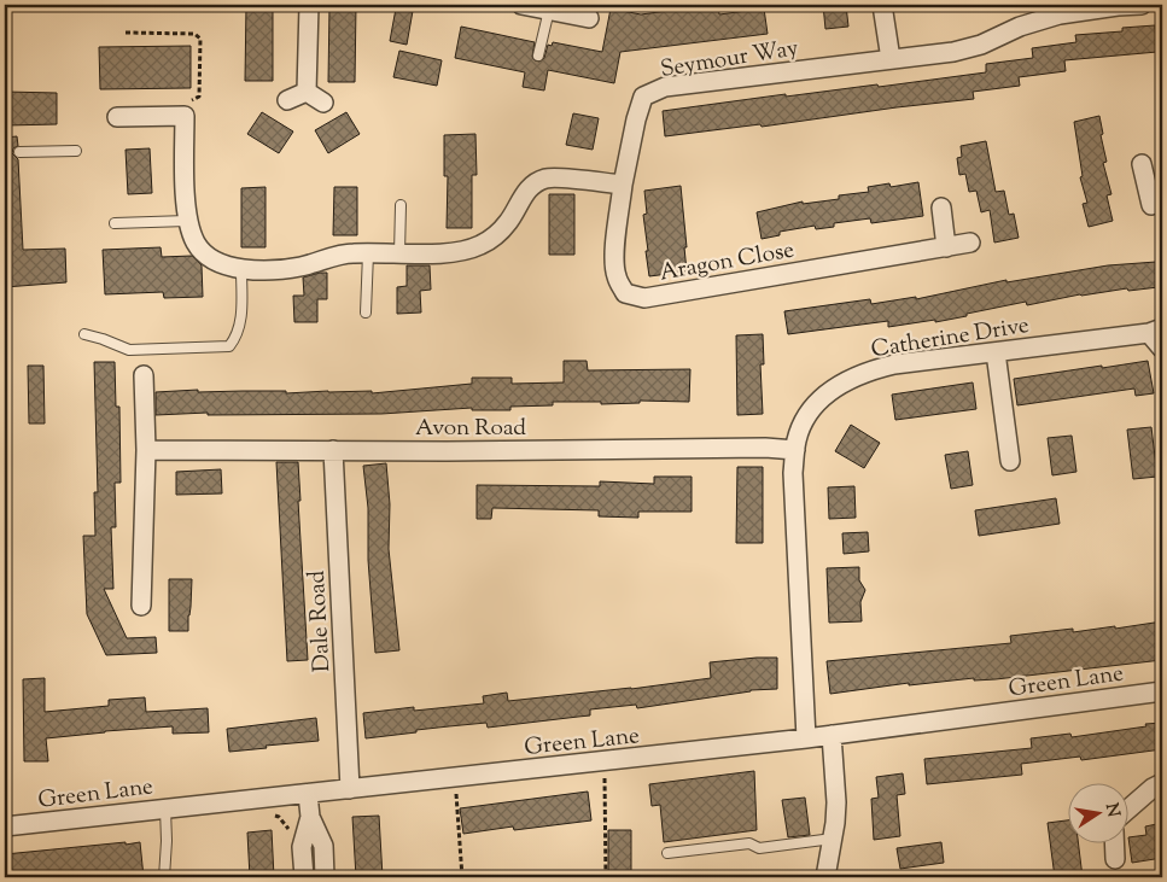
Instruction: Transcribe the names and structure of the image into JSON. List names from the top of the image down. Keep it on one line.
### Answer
{"streets":{"street":["Seymour Way","Aragon Close","Catherine Drive","Avon Road","Dale Road","Green Lane"]},"crossings":[["Seymour Way","Aragon Close"],["Catherine Drive","Avon Road"],["Catherine Drive","Green Lane"],["Avon Road","Dale Road"],["Dale Road","Green Lane"]],"north":"right"}
